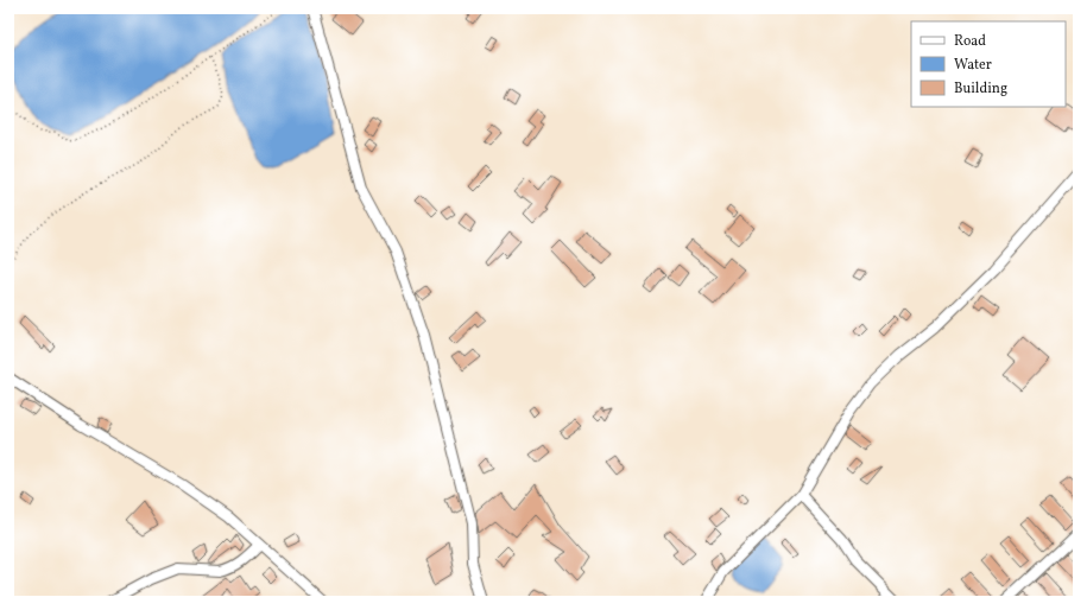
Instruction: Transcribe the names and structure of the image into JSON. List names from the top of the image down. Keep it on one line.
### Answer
{"legend":["Road","Water","Building"]}
